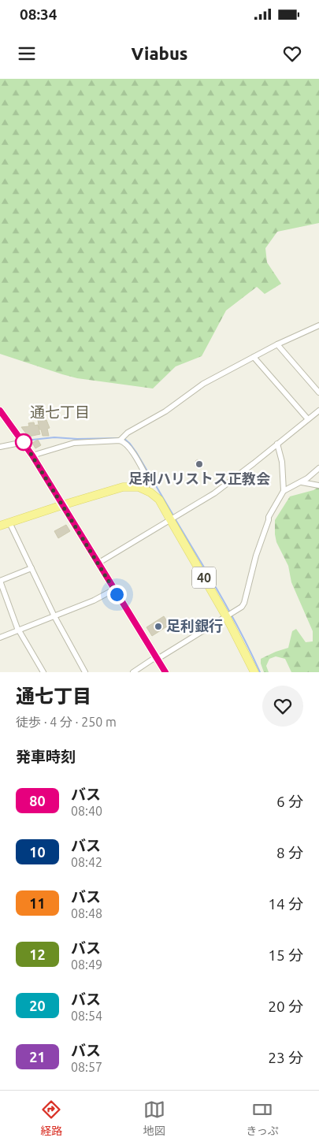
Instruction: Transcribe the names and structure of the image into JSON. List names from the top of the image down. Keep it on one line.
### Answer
{"streets":{"main road":["40"]},"districts":["通七丁目"],"places":["足利ハリストス正教会","足利銀行"],"lines":["bus line 80"],"page":{"status":"08:34","header":"Viabus","heading":[["通七丁目","徒歩 · 4 分 · 250 m"],"発車時刻"],"list":[{"mark":"80","name":"バス","note":"08:40","value":"6 分"},{"mark":"10","name":"バス","note":"08:42","value":"8 分"},{"mark":"11","name":"バス","note":"08:48","value":"14 分"},{"mark":"12","name":"バス","note":"08:49","value":"15 分"},{"mark":"20","name":"バス","note":"08:54","value":"20 分"},{"mark":"21","name":"バス","note":"08:57","value":"23 分"}],"tabs":["経路","地図","きっぷ"]}}
